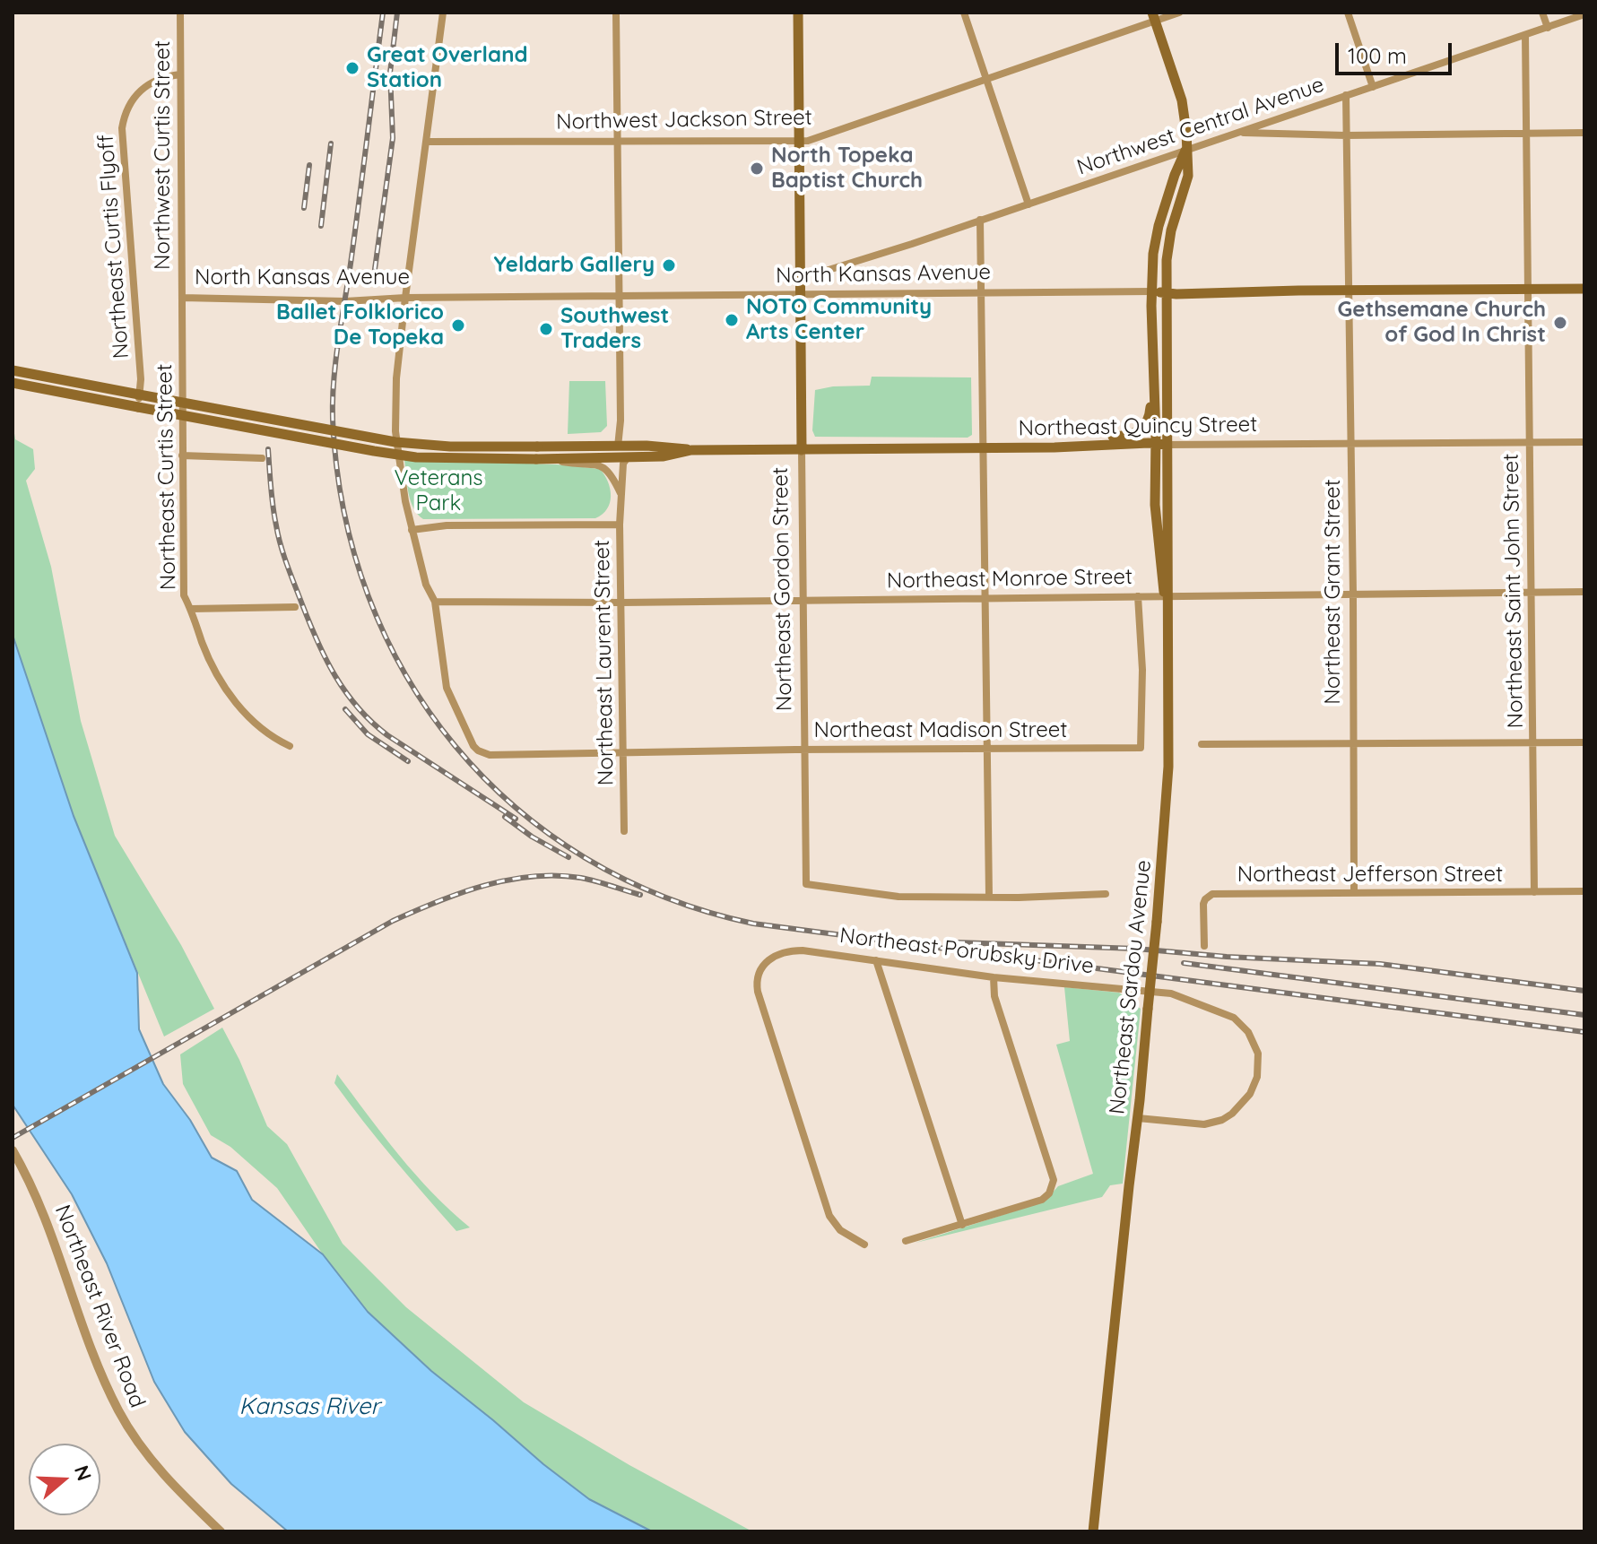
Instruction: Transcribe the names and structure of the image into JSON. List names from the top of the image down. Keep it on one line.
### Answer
{"streets":{"main road":["North Kansas Avenue","Northeast Quincy Street","Northeast Gordon Street","Northeast Sardou Avenue"],"street":["Northwest Jackson Street","Northwest Central Avenue","Northwest Curtis Street","Northeast Curtis Flyoff","Northeast Curtis Street","Northeast Monroe Street","Northeast Saint John Street","Northeast Grant Street","Northeast Laurent Street","Northeast Madison Street","Northeast Jefferson Street","Northeast Porubsky Drive","Northeast River Road"]},"crossings":[["Northwest Jackson Street","Northeast Gordon Street"],["Northwest Central Avenue","Northeast Saint John Street"],["Northwest Central Avenue","Northeast Grant Street"],["Northwest Curtis Street","Northeast Curtis Flyoff"],["Northwest Curtis Street","North Kansas Avenue"],["Northwest Curtis Street","Northeast Curtis Street"],["Northeast Curtis Flyoff","Northeast Quincy Street"],["North Kansas Avenue","Northeast Curtis Street"],["North Kansas Avenue","Northeast Gordon Street"],["North Kansas Avenue","Northeast Saint John Street"],["North Kansas Avenue","Northeast Grant Street"],["Northeast Quincy Street","Northeast Gordon Street"],["Northeast Quincy Street","Northeast Saint John Street"],["Northeast Quincy Street","Northeast Grant Street"],["Northeast Quincy Street","Northeast Laurent Street"],["Northeast Quincy Street","Northeast Sardou Avenue"],["Northeast Monroe Street","Northeast Gordon Street"],["Northeast Monroe Street","Northeast Saint John Street"],["Northeast Monroe Street","Northeast Grant Street"],["Northeast Monroe Street","Northeast Laurent Street"],["Northeast Monroe Street","Northeast Madison Street"],["Northeast Monroe Street","Northeast Sardou Avenue"],["Northeast Gordon Street","Northeast Madison Street"],["Northeast Saint John Street","Northeast Jefferson Street"],["Northeast Grant Street","Northeast Jefferson Street"],["Northeast Laurent Street","Northeast Madison Street"],["Northeast Porubsky Drive","Northeast Sardou Avenue"]],"water":["Kansas River"],"parks":["Veterans Park"],"places":["Great Overland Station","North Topeka Baptist Church","Yeldarb Gallery","NOTO Community Arts Center","Gethsemane Church of God In Christ","Ballet Folklorico De Topeka","Southwest Traders"],"scale_bar":"100 m","north":"right"}
